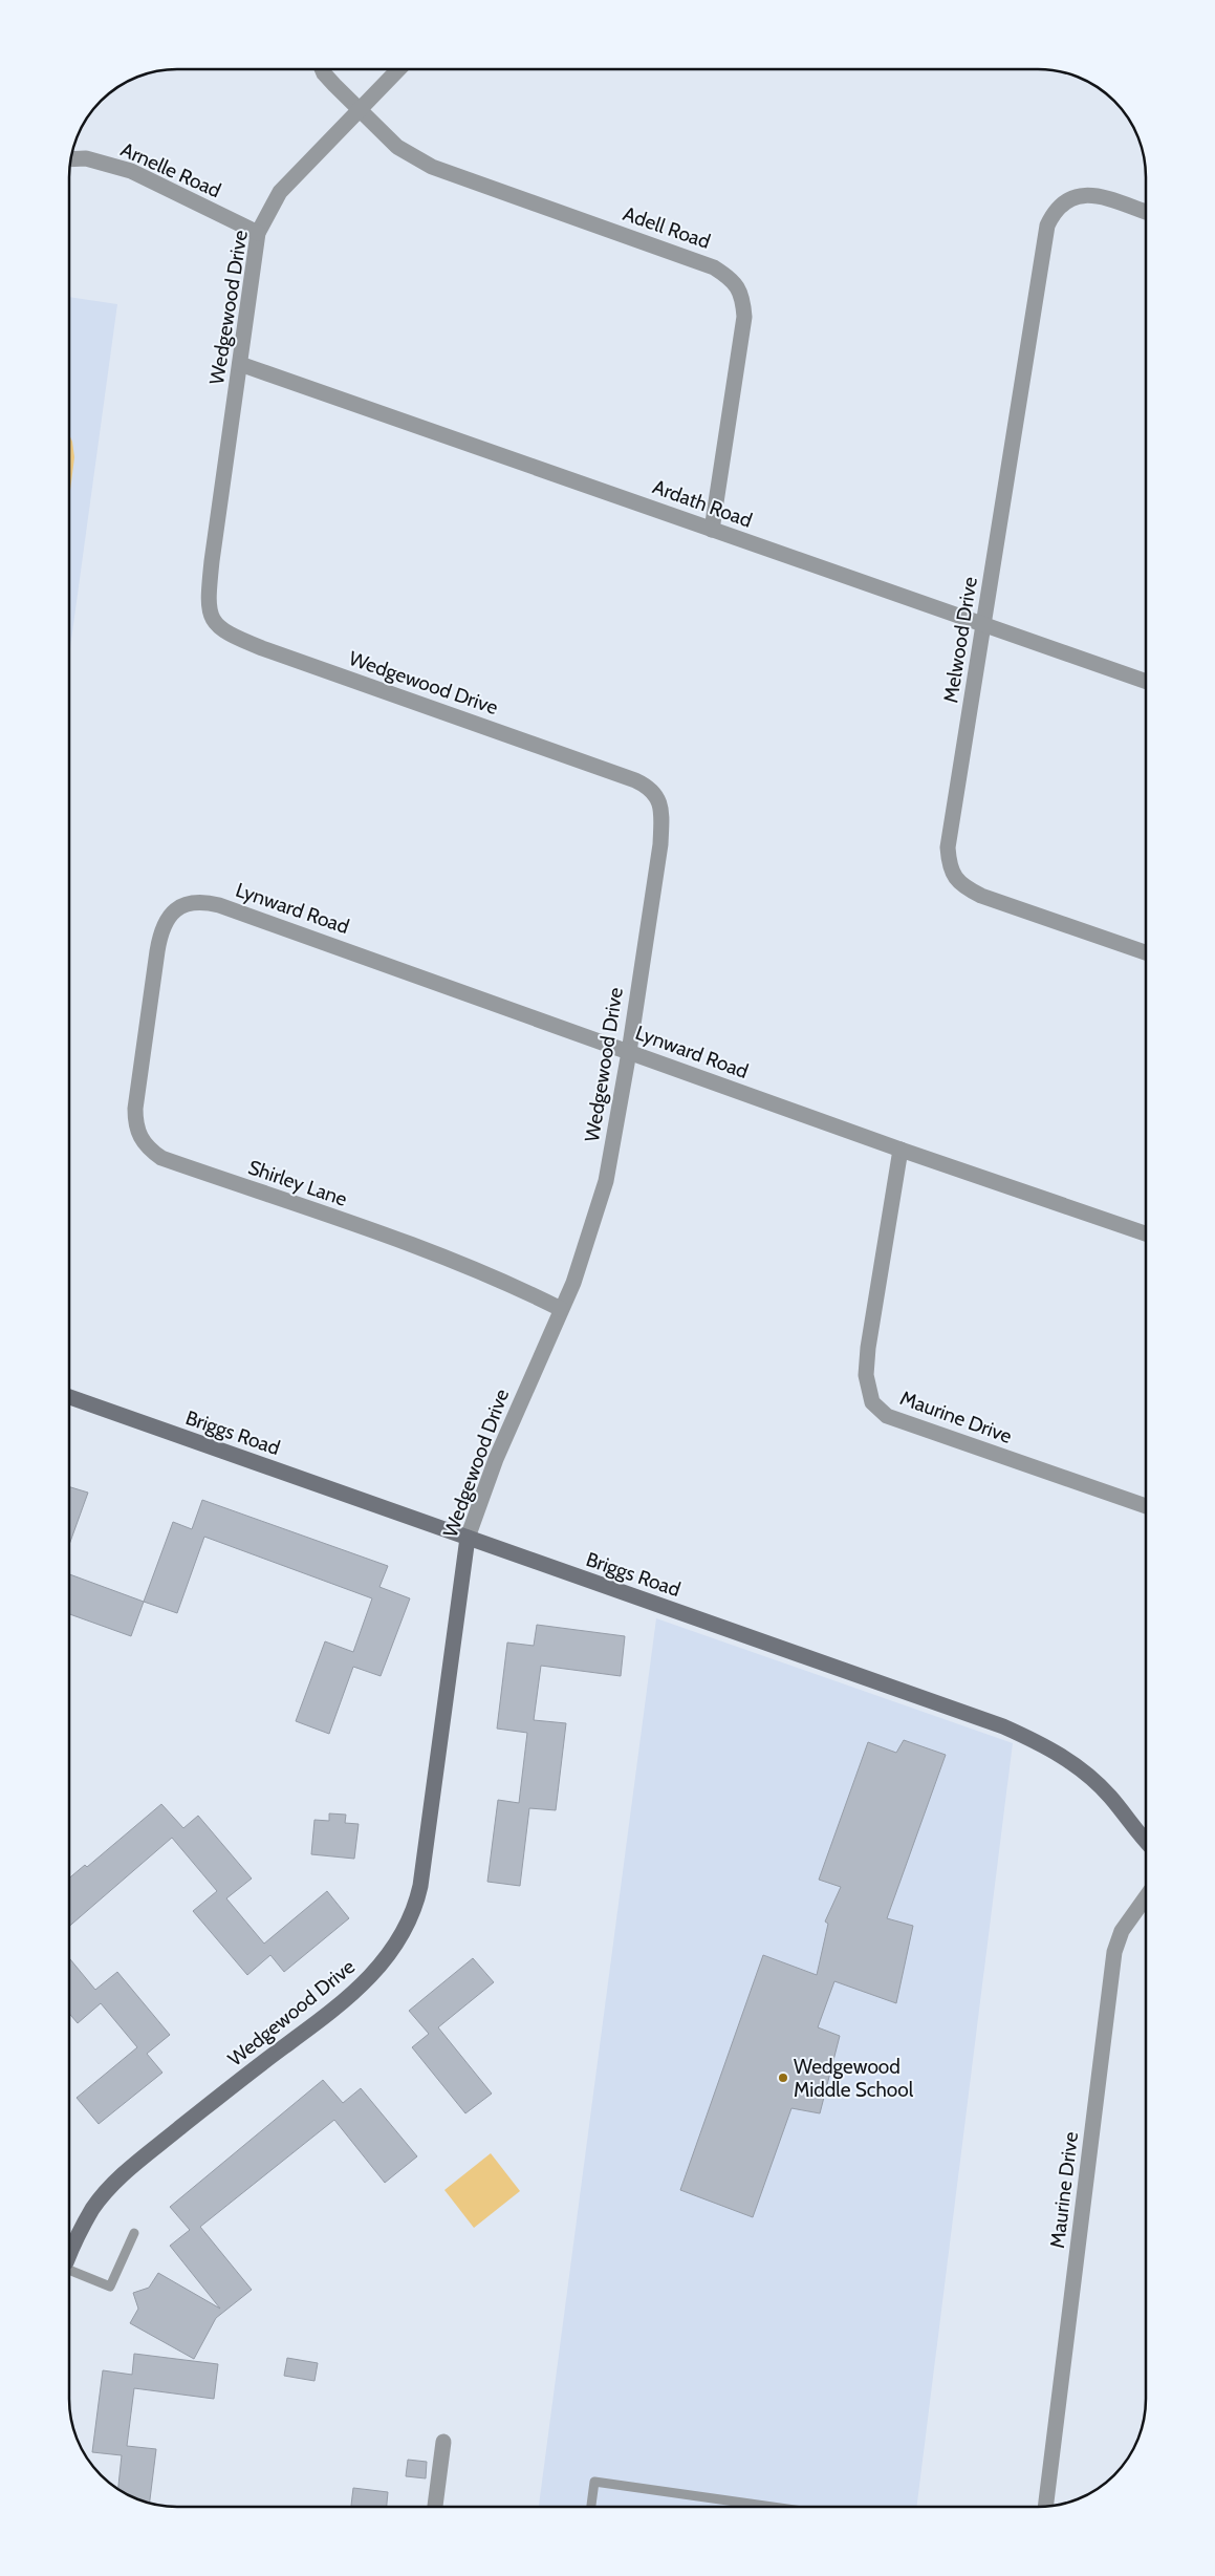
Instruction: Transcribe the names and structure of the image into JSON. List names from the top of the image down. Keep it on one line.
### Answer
{"streets":{"street":["Arnelle Road","Adell Road","Wedgewood Drive","Ardath Road","Melwood Drive","Lynward Road","Shirley Lane","Maurine Drive","Briggs Road"]},"crossings":[["Arnelle Road","Wedgewood Drive"],["Adell Road","Wedgewood Drive"],["Adell Road","Ardath Road"],["Wedgewood Drive","Ardath Road"],["Wedgewood Drive","Lynward Road"],["Wedgewood Drive","Shirley Lane"],["Wedgewood Drive","Briggs Road"],["Ardath Road","Melwood Drive"],["Lynward Road","Shirley Lane"],["Lynward Road","Maurine Drive"]],"places":["Wedgewood Middle School"]}
